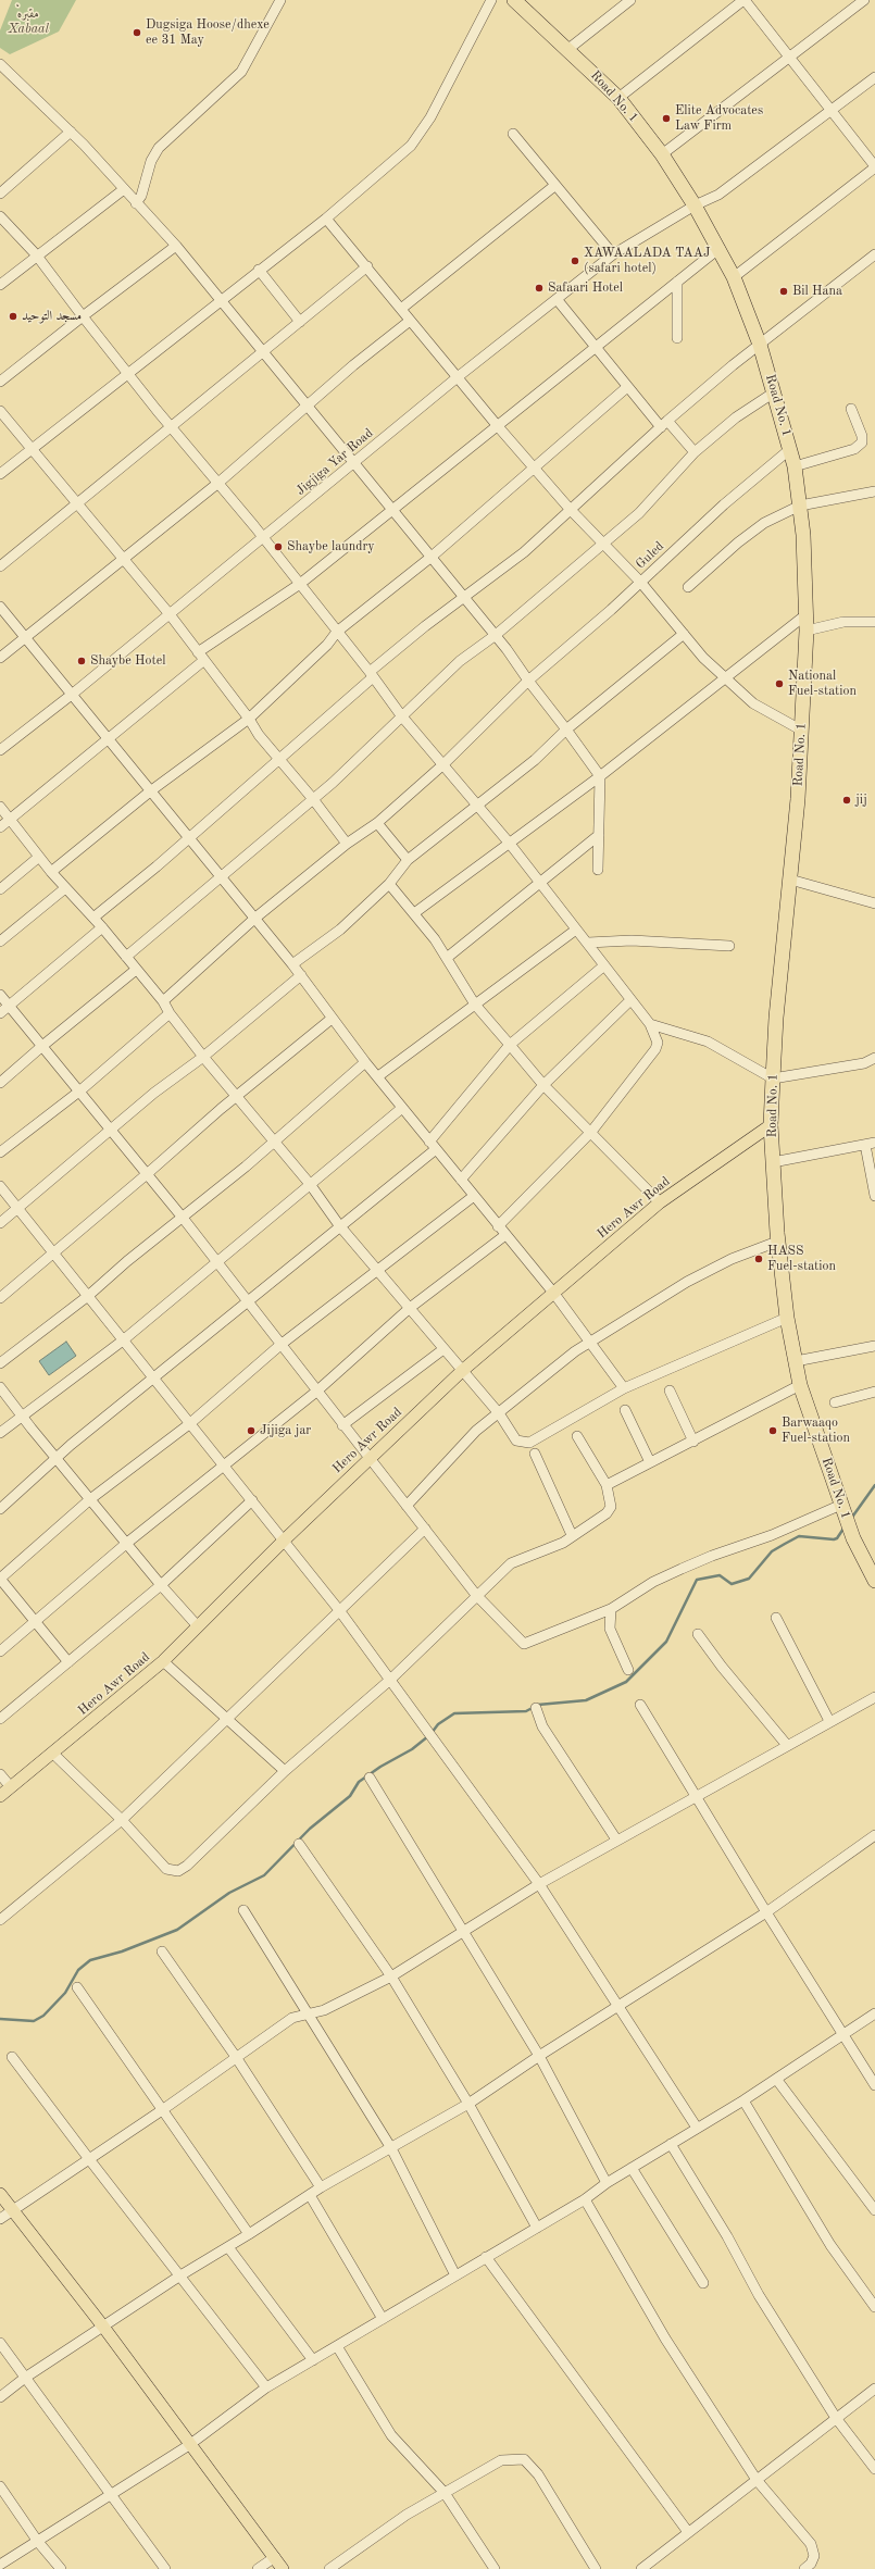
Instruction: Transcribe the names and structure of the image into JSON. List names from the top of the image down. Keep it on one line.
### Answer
{"streets":{"highway":["Road No. 1"],"main road":["Hero Awr Road"],"street":["Jigjiga Yar Road","Guled"]},"crossings":[["Road No. 1","Jigjiga Yar Road"],["Road No. 1","Guled"],["Road No. 1","Hero Awr Road"]],"parks":["ْمقبره Xabaal"],"places":["Dugsiga Hoose/dhexe ee 31 May","Elite Advocates Law Firm","XAWAALADA TAAJ (safari hotel)","Safaari Hotel","Bil Hana","مسجد التوحيد","Shaybe laundry","Shaybe Hotel","National Fuel-station","jij","HASS Fuel-station","Jijiga jar","Barwaaqo Fuel-station"]}
